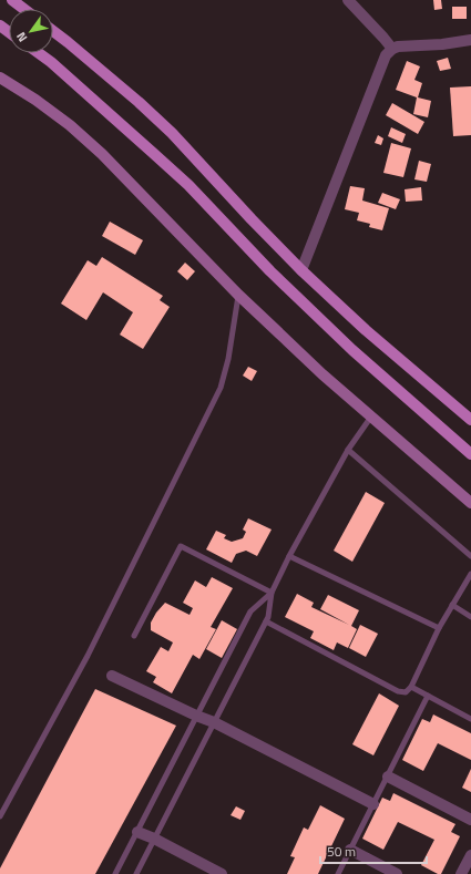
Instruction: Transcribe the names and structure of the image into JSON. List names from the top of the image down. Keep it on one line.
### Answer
{"scale_bar":"50 m","north":"bottom left"}
